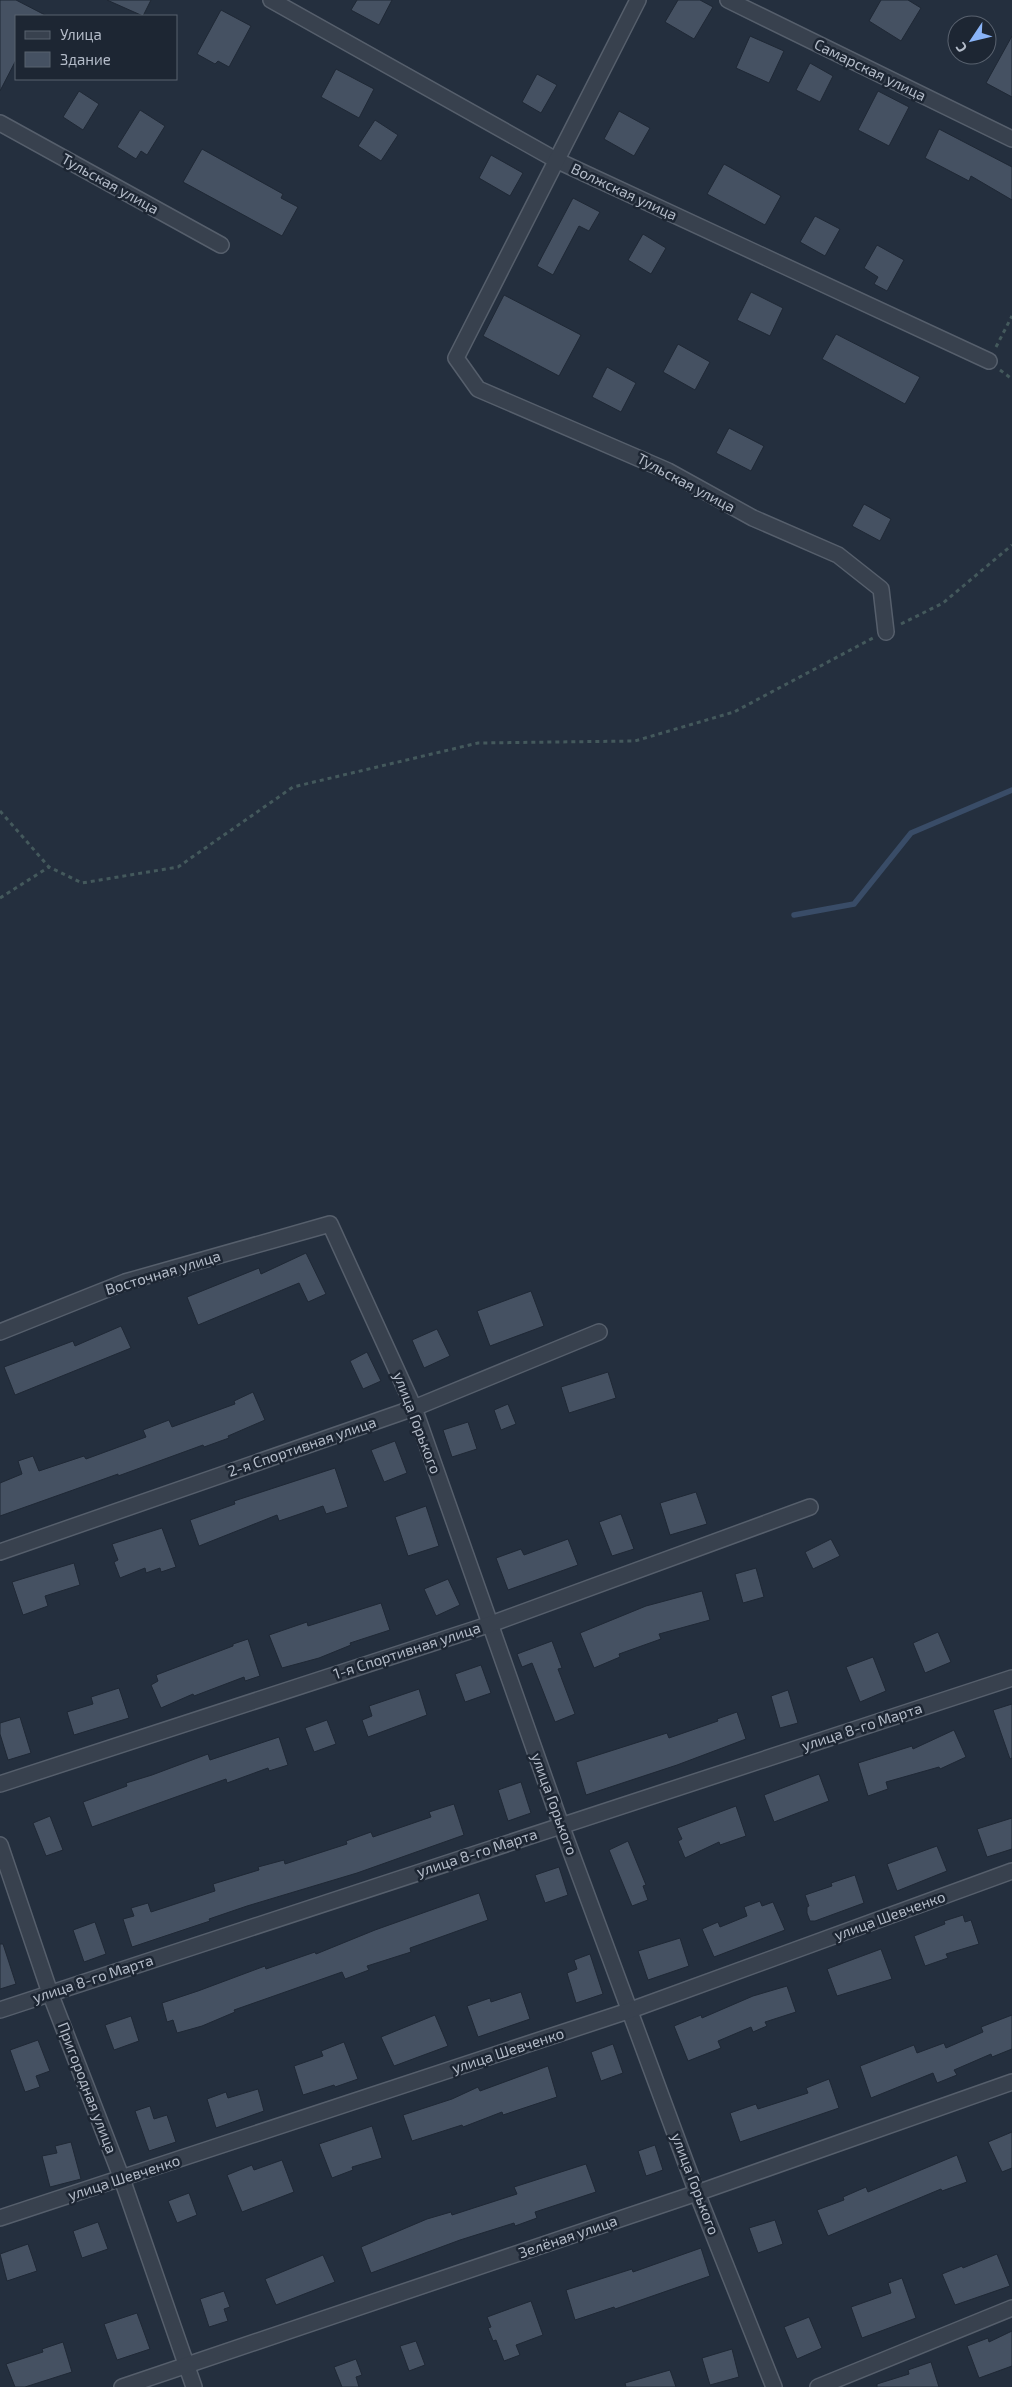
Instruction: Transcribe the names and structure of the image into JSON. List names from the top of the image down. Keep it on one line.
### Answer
{"streets":{"street":["Самарская улица","Тульская улица","Волжская улица","Восточная улица","улица Горького","2-я Спортивная улица","1-я Спортивная улица","улица 8-го Марта","улица Шевченко","Пригородная улица","Зелёная улица"]},"crossings":[["Тульская улица","Волжская улица"],["Восточная улица","улица Горького"],["улица Горького","2-я Спортивная улица"],["улица Горького","1-я Спортивная улица"],["улица Горького","улица 8-го Марта"],["улица Горького","улица Шевченко"],["улица Горького","Зелёная улица"],["улица 8-го Марта","Пригородная улица"],["улица Шевченко","Пригородная улица"],["Пригородная улица","Зелёная улица"]],"legend":["Улица","Здание"],"north":"bottom left"}
